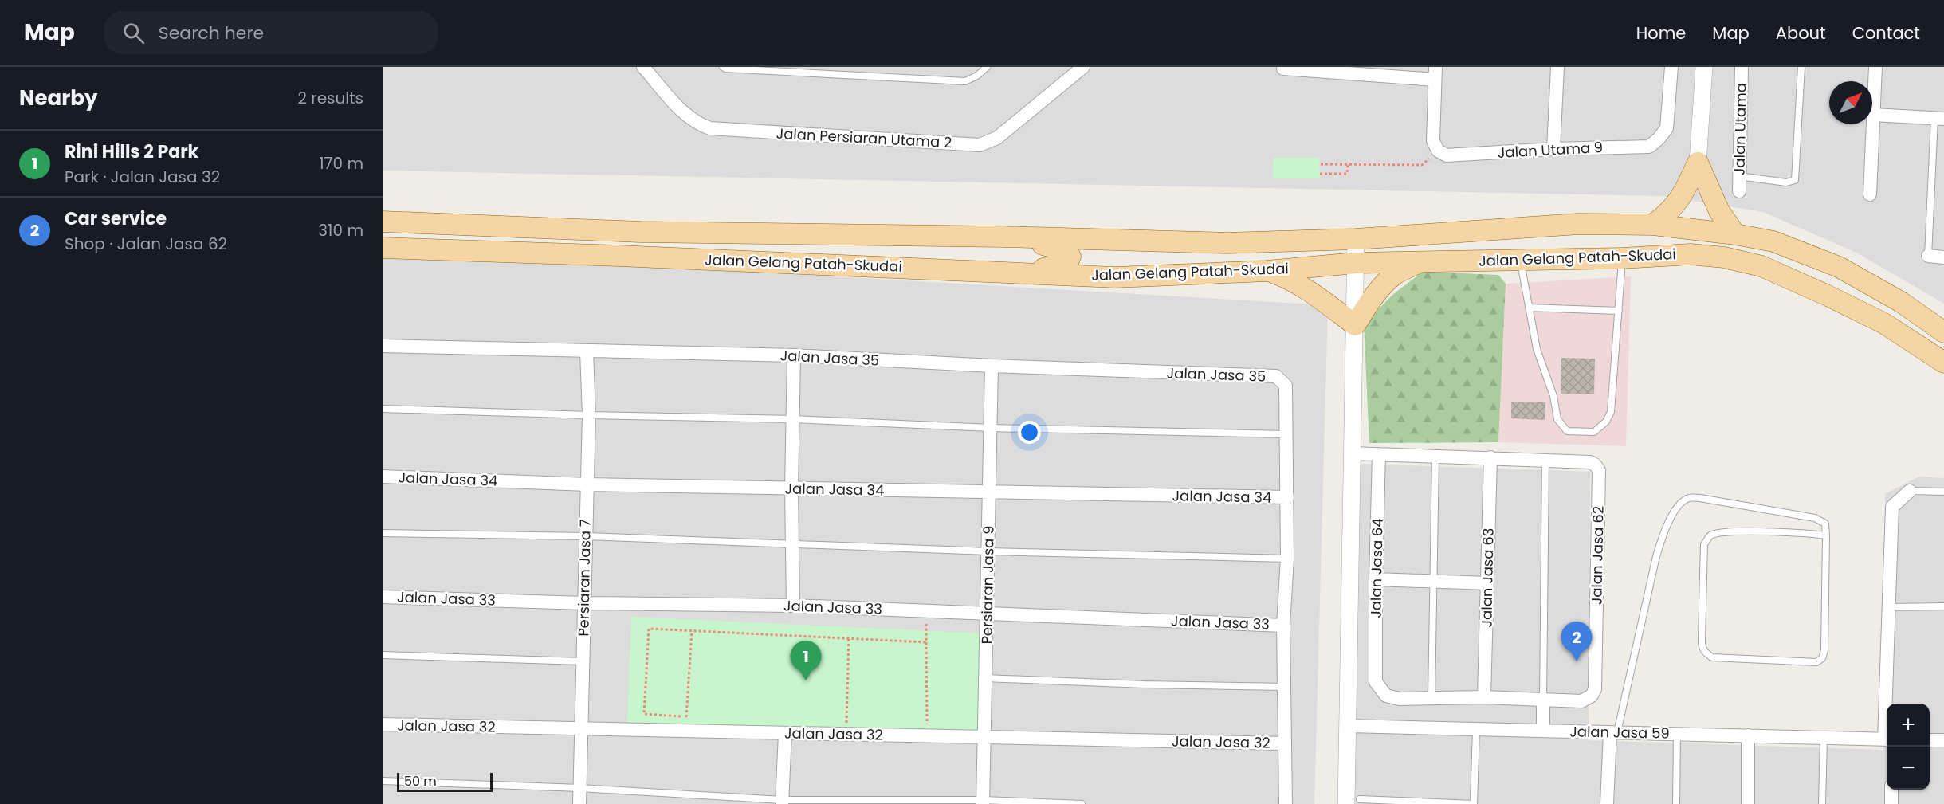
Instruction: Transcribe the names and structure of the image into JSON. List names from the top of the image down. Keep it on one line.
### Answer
{"streets":{"main road":["Jalan Gelang Patah-Skudai"],"street":["Jalan Utama","Jalan Persiaran Utama 2","Jalan Utama 9","Jalan Jasa 35","Jalan Jasa 34","Jalan Jasa 62","Jalan Jasa 64","Persiaran Jasa 7","Jalan Jasa 63","Persiaran Jasa 9","Jalan Jasa 33","Jalan Jasa 32","Jalan Jasa 59"]},"crossings":[["Jalan Jasa 35","Persiaran Jasa 7"],["Jalan Jasa 35","Persiaran Jasa 9"],["Jalan Jasa 34","Persiaran Jasa 7"],["Jalan Jasa 34","Persiaran Jasa 9"],["Jalan Jasa 62","Jalan Jasa 64"],["Jalan Jasa 62","Jalan Jasa 63"],["Persiaran Jasa 7","Jalan Jasa 33"],["Persiaran Jasa 7","Jalan Jasa 32"],["Persiaran Jasa 9","Jalan Jasa 33"],["Persiaran Jasa 9","Jalan Jasa 32"]],"scale_bar":"50 m","north":"top right","page":{"header":"Map","search":"Search here","nav":["Home","Map","About","Contact"],"heading":["Nearby","2 results"],"list":[{"mark":"1","name":"Rini Hills 2 Park","note":"Park · Jalan Jasa 32","value":"170 m"},{"mark":"2","name":"Car service","note":"Shop · Jalan Jasa 62","value":"310 m"}],"pins":["2","1"],"map_buttons":["+","−"],"scale":"50 m"}}
